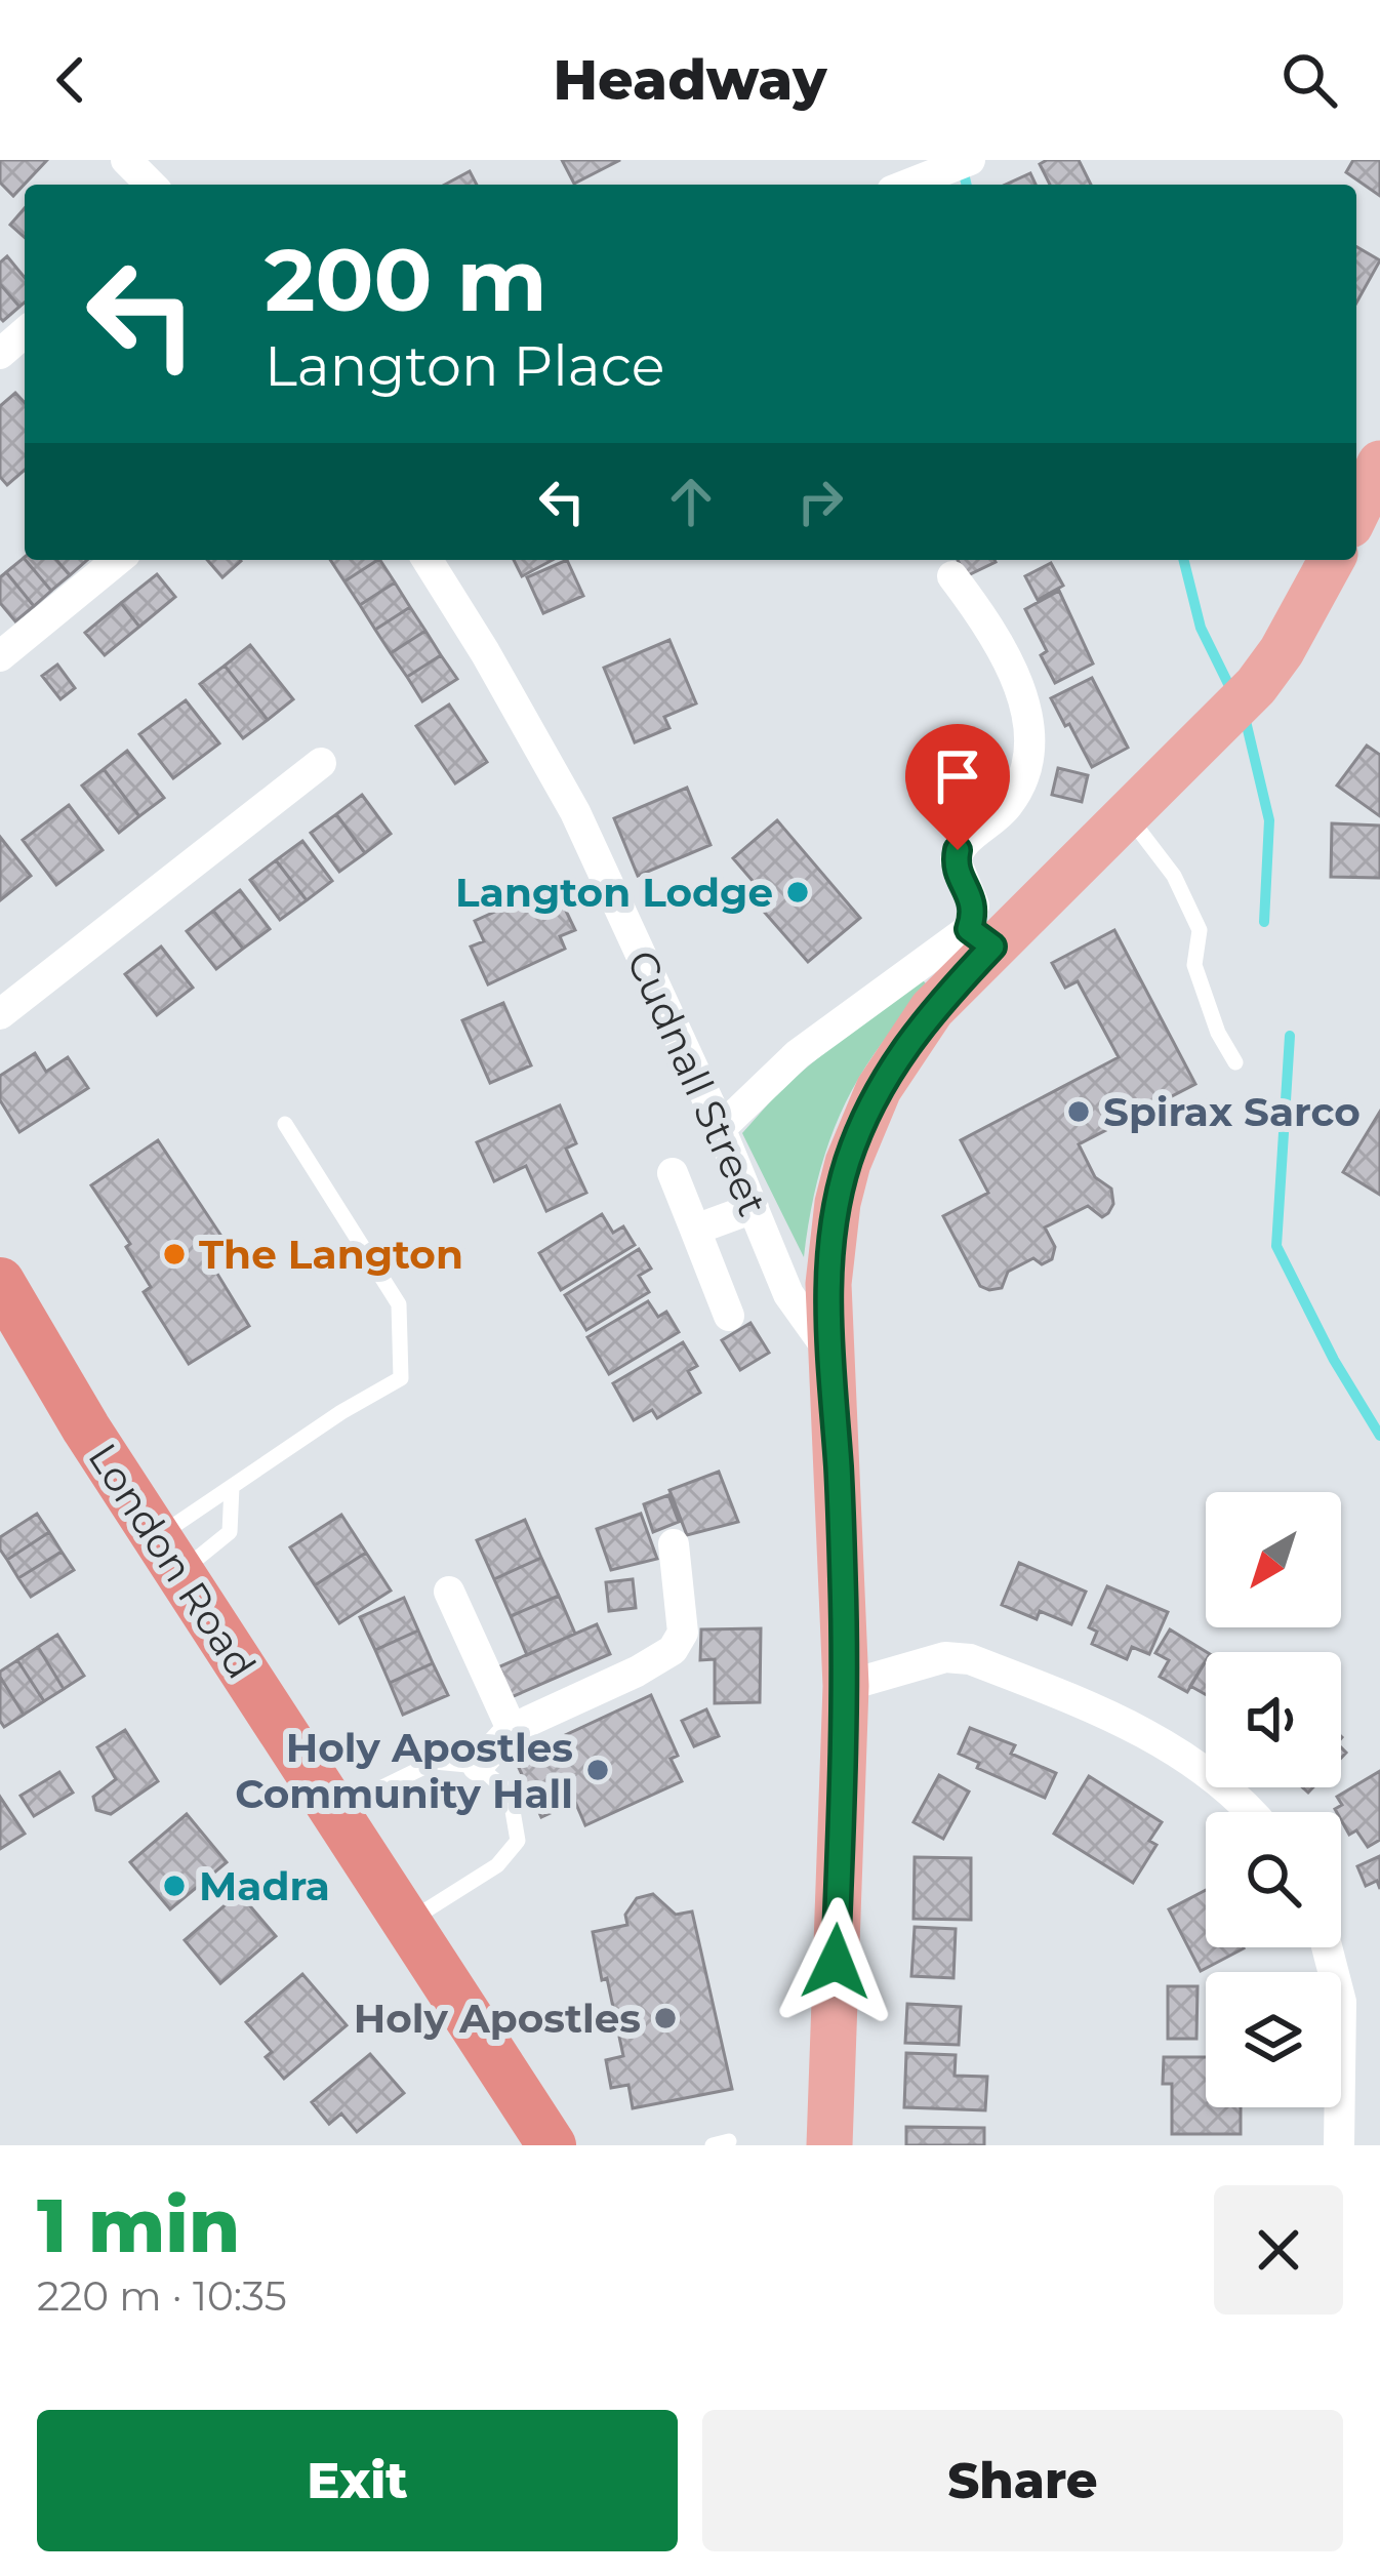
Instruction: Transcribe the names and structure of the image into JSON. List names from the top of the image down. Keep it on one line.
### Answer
{"streets":{"highway":["London Road"],"street":["Cudnall Street"]},"places":["Langton Lodge","Spirax Sarco","The Langton","Holy Apostles Community Hall","Madra","Holy Apostles"],"north":"bottom left","page":{"header":"Headway","turn":["200 m","Langton Place"],"heading":["1 min","220 m · 10:35"],"buttons":["Exit","Share"]}}
